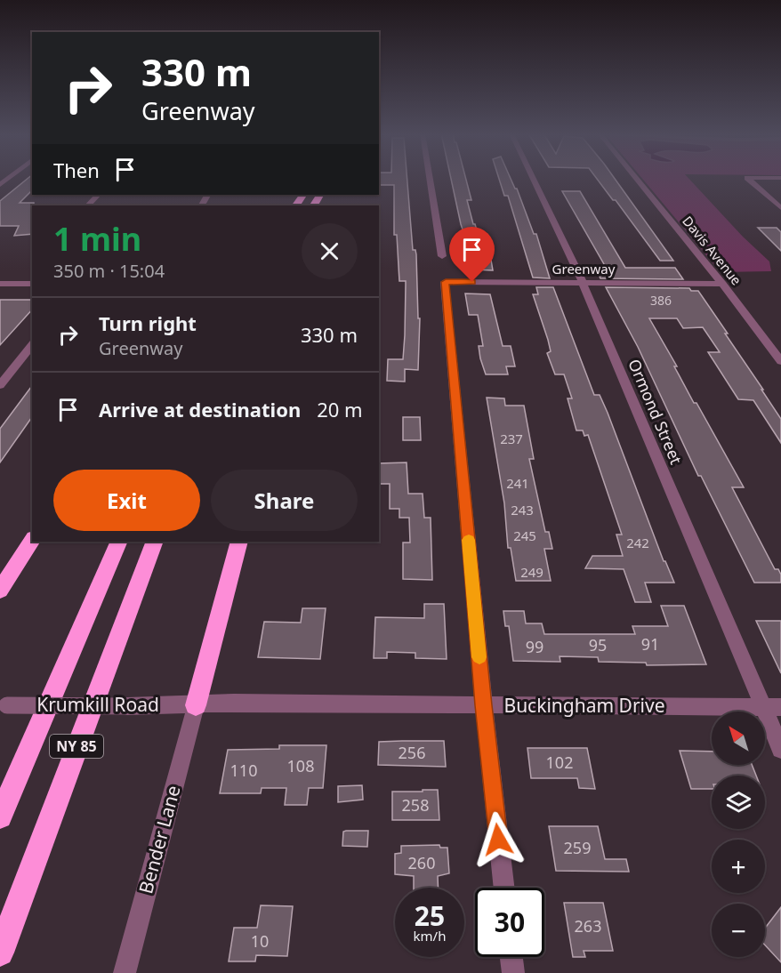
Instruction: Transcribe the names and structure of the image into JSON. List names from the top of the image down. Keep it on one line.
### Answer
{"streets":{"highway":["NY 85"],"street":["Davis Avenue","Greenway","Ormond Street","Krumkill Road","Buckingham Drive","Bender Lane"]},"crossings":[["Davis Avenue","Greenway"],["Greenway","Ormond Street"],["Greenway","Buckingham Drive"],["Ormond Street","Buckingham Drive"],["Krumkill Road","Buckingham Drive"],["Krumkill Road","Bender Lane"],["Buckingham Drive","Bender Lane"]],"house_numbers":["386","237","241","243","245","242","249","91","95","99","256","102","108","110","258","259","260","263","10"],"north":"top left","page":{"turn":["330 m","Greenway"],"then":"Then","heading":["1 min","350 m · 15:04"],"list":[{"name":"Turn right","note":"Greenway","value":"330 m"},{"name":"Arrive at destination","value":"20 m"}],"buttons":["Exit","Share"],"map_buttons":["+","−"],"speed":"25 km/h","limit":"30"}}
